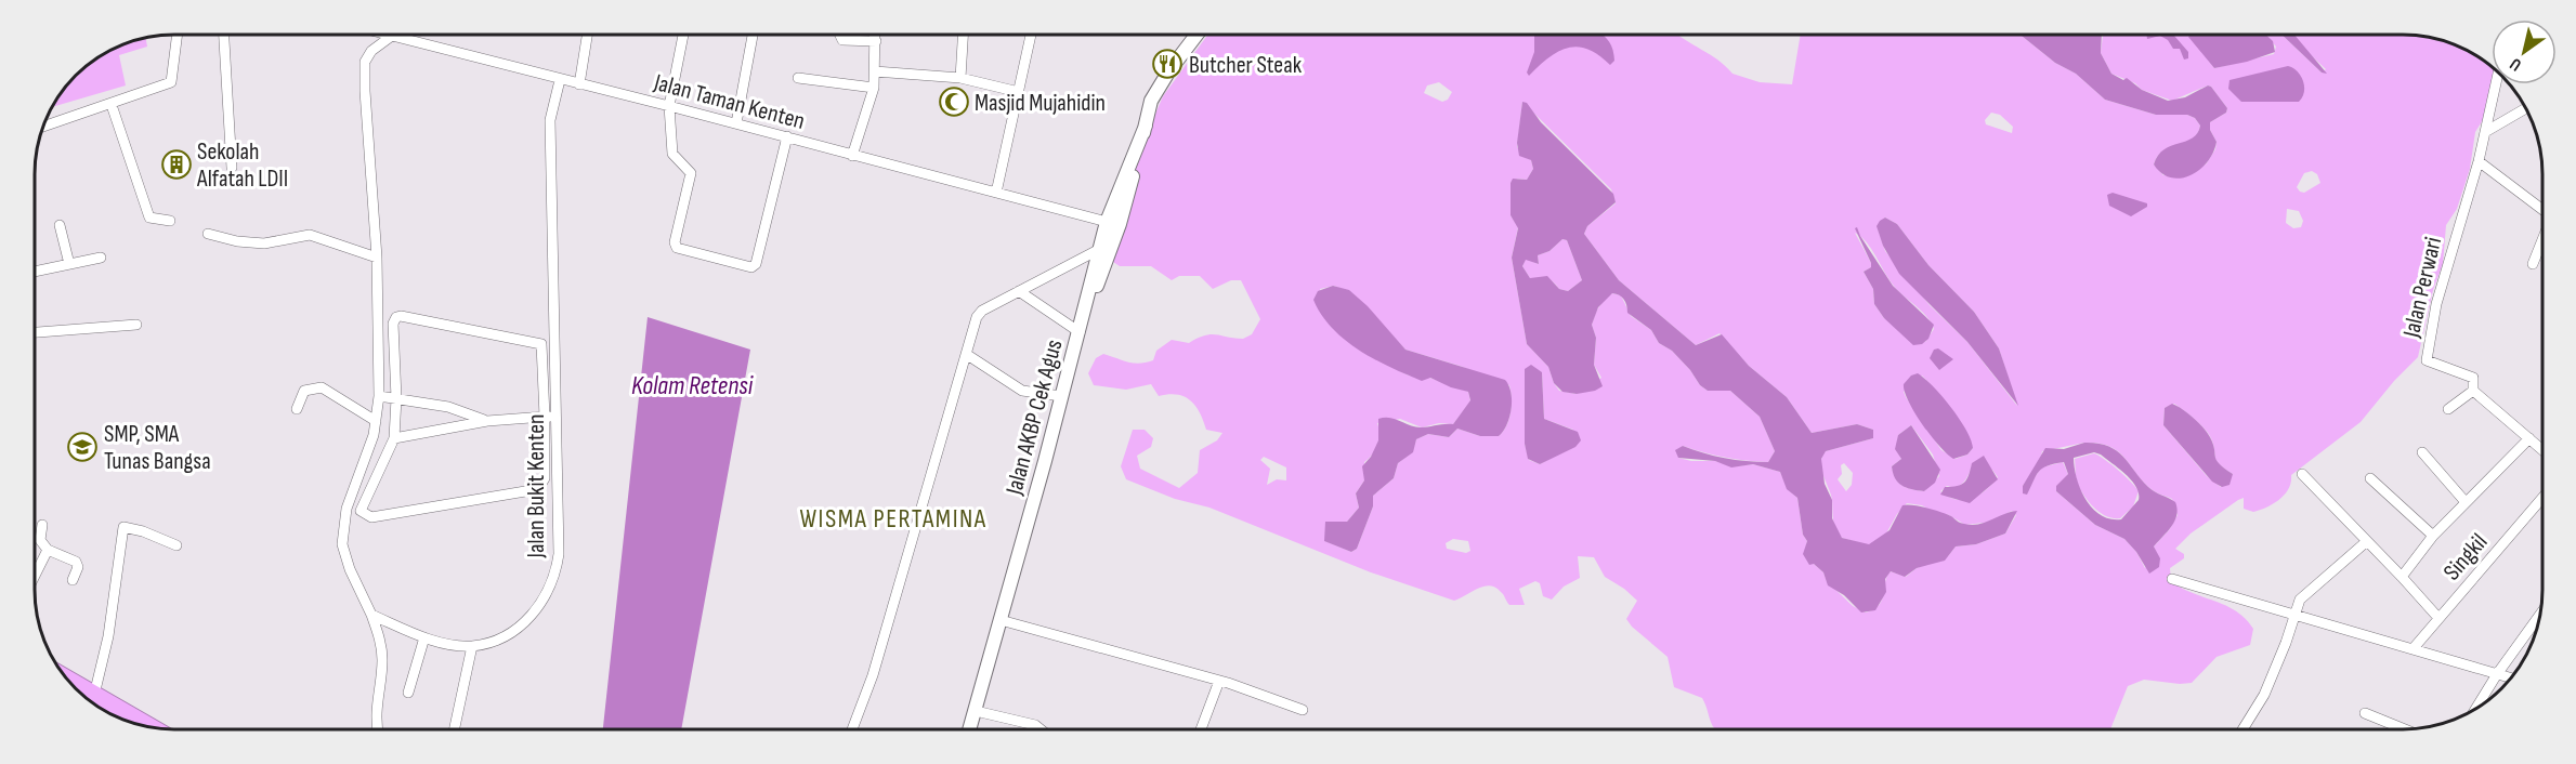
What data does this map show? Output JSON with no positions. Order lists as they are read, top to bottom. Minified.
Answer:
{"streets":{"main road":["Jalan AKBP Cek Agus"],"street":["Jalan Taman Kenten","Jalan Perwari","Jalan Bukit Kenten","Singkil"]},"crossings":[["Jalan Taman Kenten","Jalan AKBP Cek Agus"],["Jalan Taman Kenten","Jalan Bukit Kenten"]],"districts":["WISMA PERTAMINA"],"water":["Kolam Retensi"],"places":{"restaurant":["Butcher Steak"],"mosque":["Masjid Mujahidin"],"building":["Sekolah Alfatah LDII"],"school or university":["SMP, SMA Tunas Bangsa"]},"north":"bottom left"}
